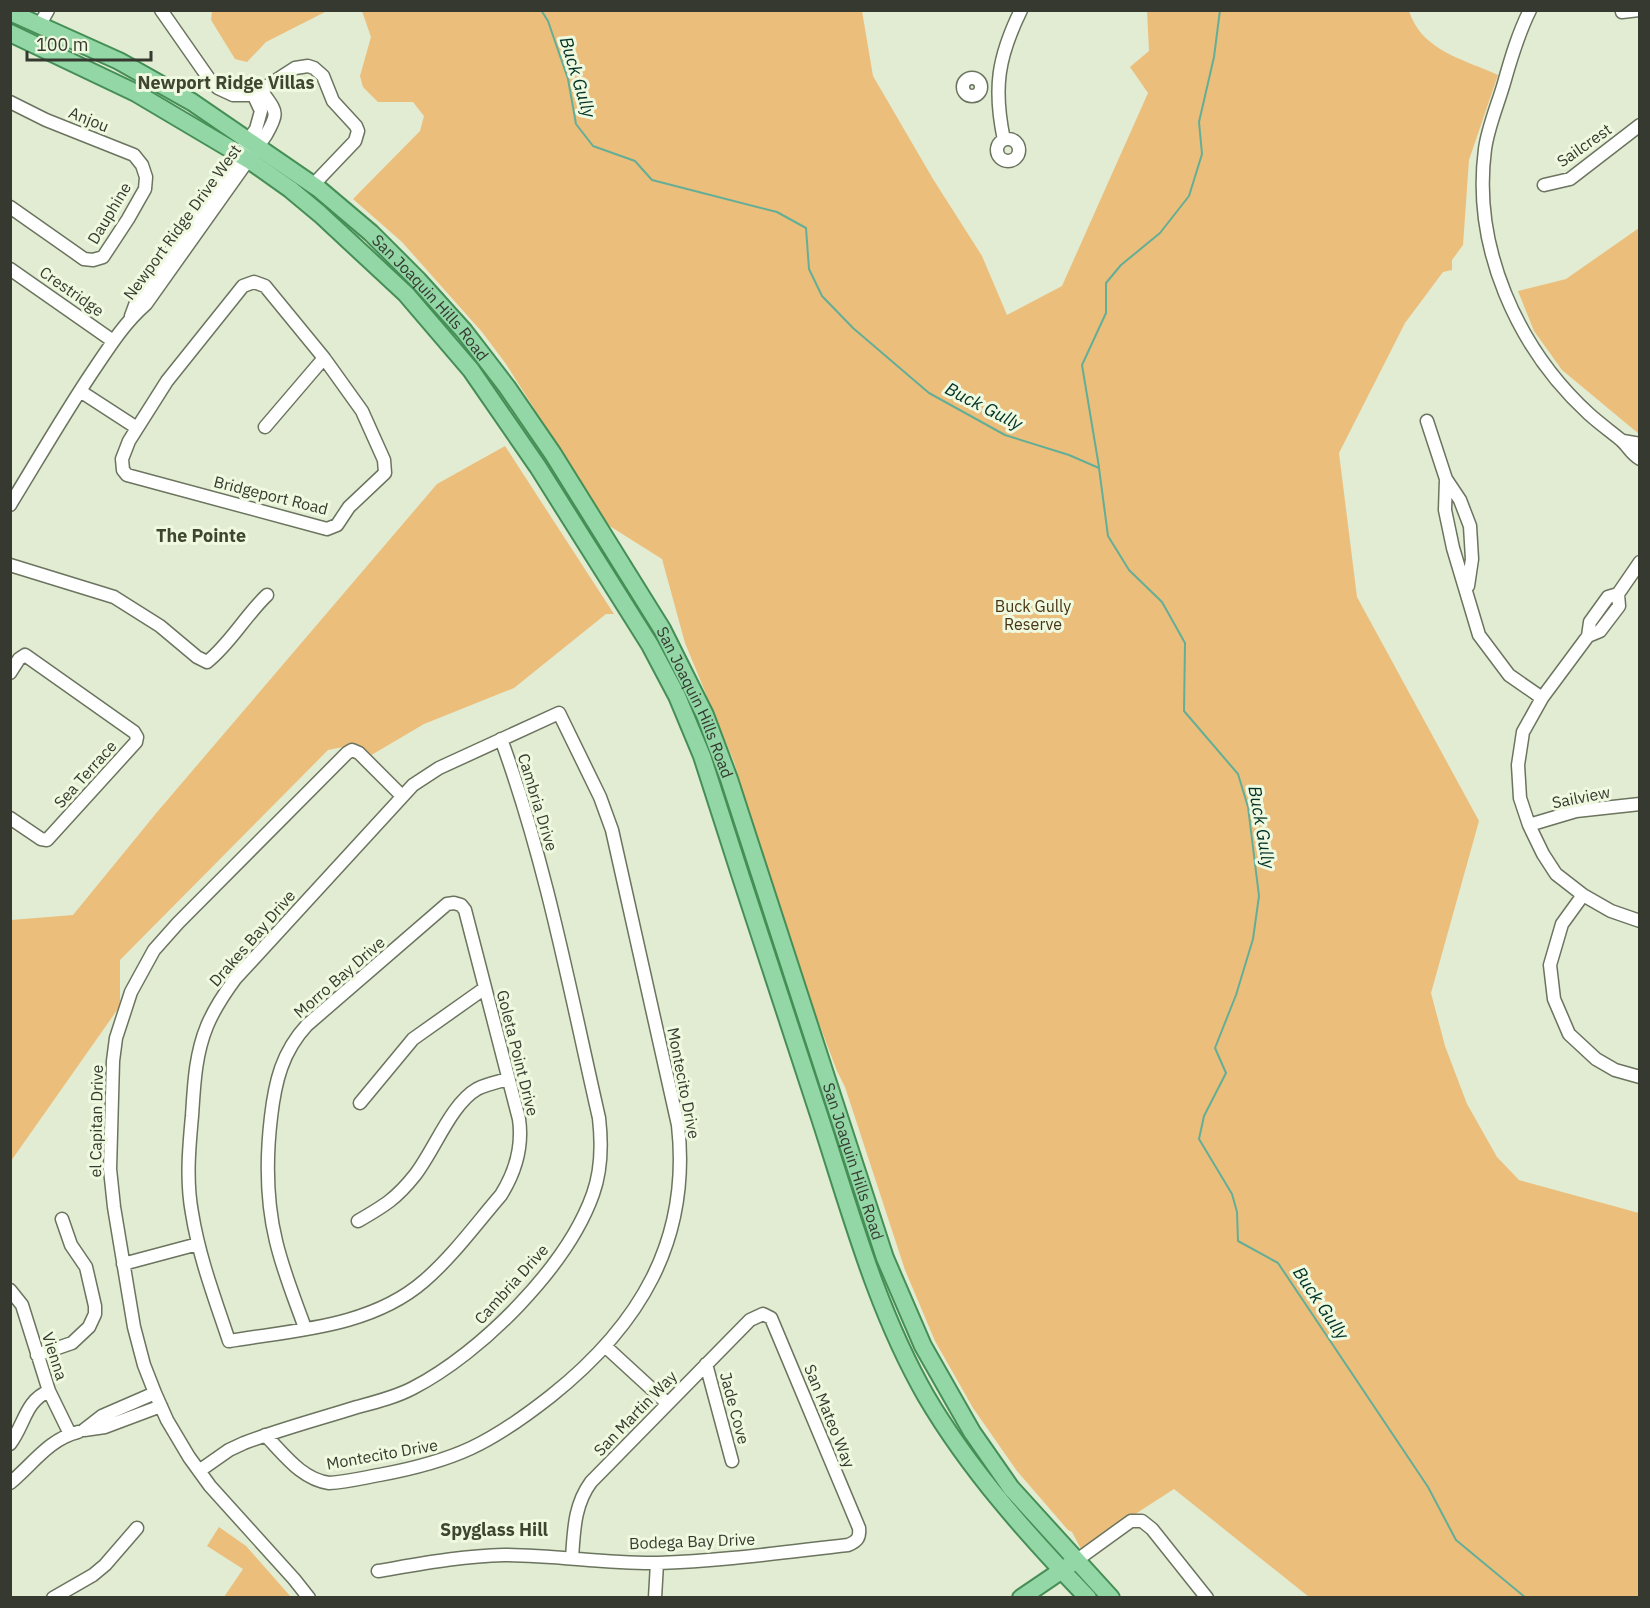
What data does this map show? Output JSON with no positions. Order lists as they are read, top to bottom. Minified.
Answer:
{"streets":{"main road":["San Joaquin Hills Road"],"street":["Anjou","Sailcrest","Dauphine","Newport Ridge Drive West","Crestridge","Bridgeport Road","Sea Terrace","Sailview","Cambria Drive","Drakes Bay Drive","Morro Bay Drive","Goleta Point Drive","Montecito Drive","el Capitan Drive","Vienna","Jade Cove","San Martin Way","San Mateo Way","Bodega Bay Drive"]},"crossings":[["Anjou","Dauphine"],["Newport Ridge Drive West","Crestridge"],["Newport Ridge Drive West","San Joaquin Hills Road"],["Cambria Drive","Drakes Bay Drive"],["Cambria Drive","Montecito Drive"],["Cambria Drive","el Capitan Drive"],["Drakes Bay Drive","Goleta Point Drive"],["Drakes Bay Drive","Montecito Drive"],["Drakes Bay Drive","el Capitan Drive"],["Morro Bay Drive","Goleta Point Drive"],["Jade Cove","San Martin Way"],["San Martin Way","San Mateo Way"],["San Martin Way","Bodega Bay Drive"],["San Mateo Way","Bodega Bay Drive"]],"districts":["Newport Ridge Villas","The Pointe","Spyglass Hill"],"water":["Buck Gully"],"parks":["Buck Gully Reserve"],"scale_bar":"100 m"}
